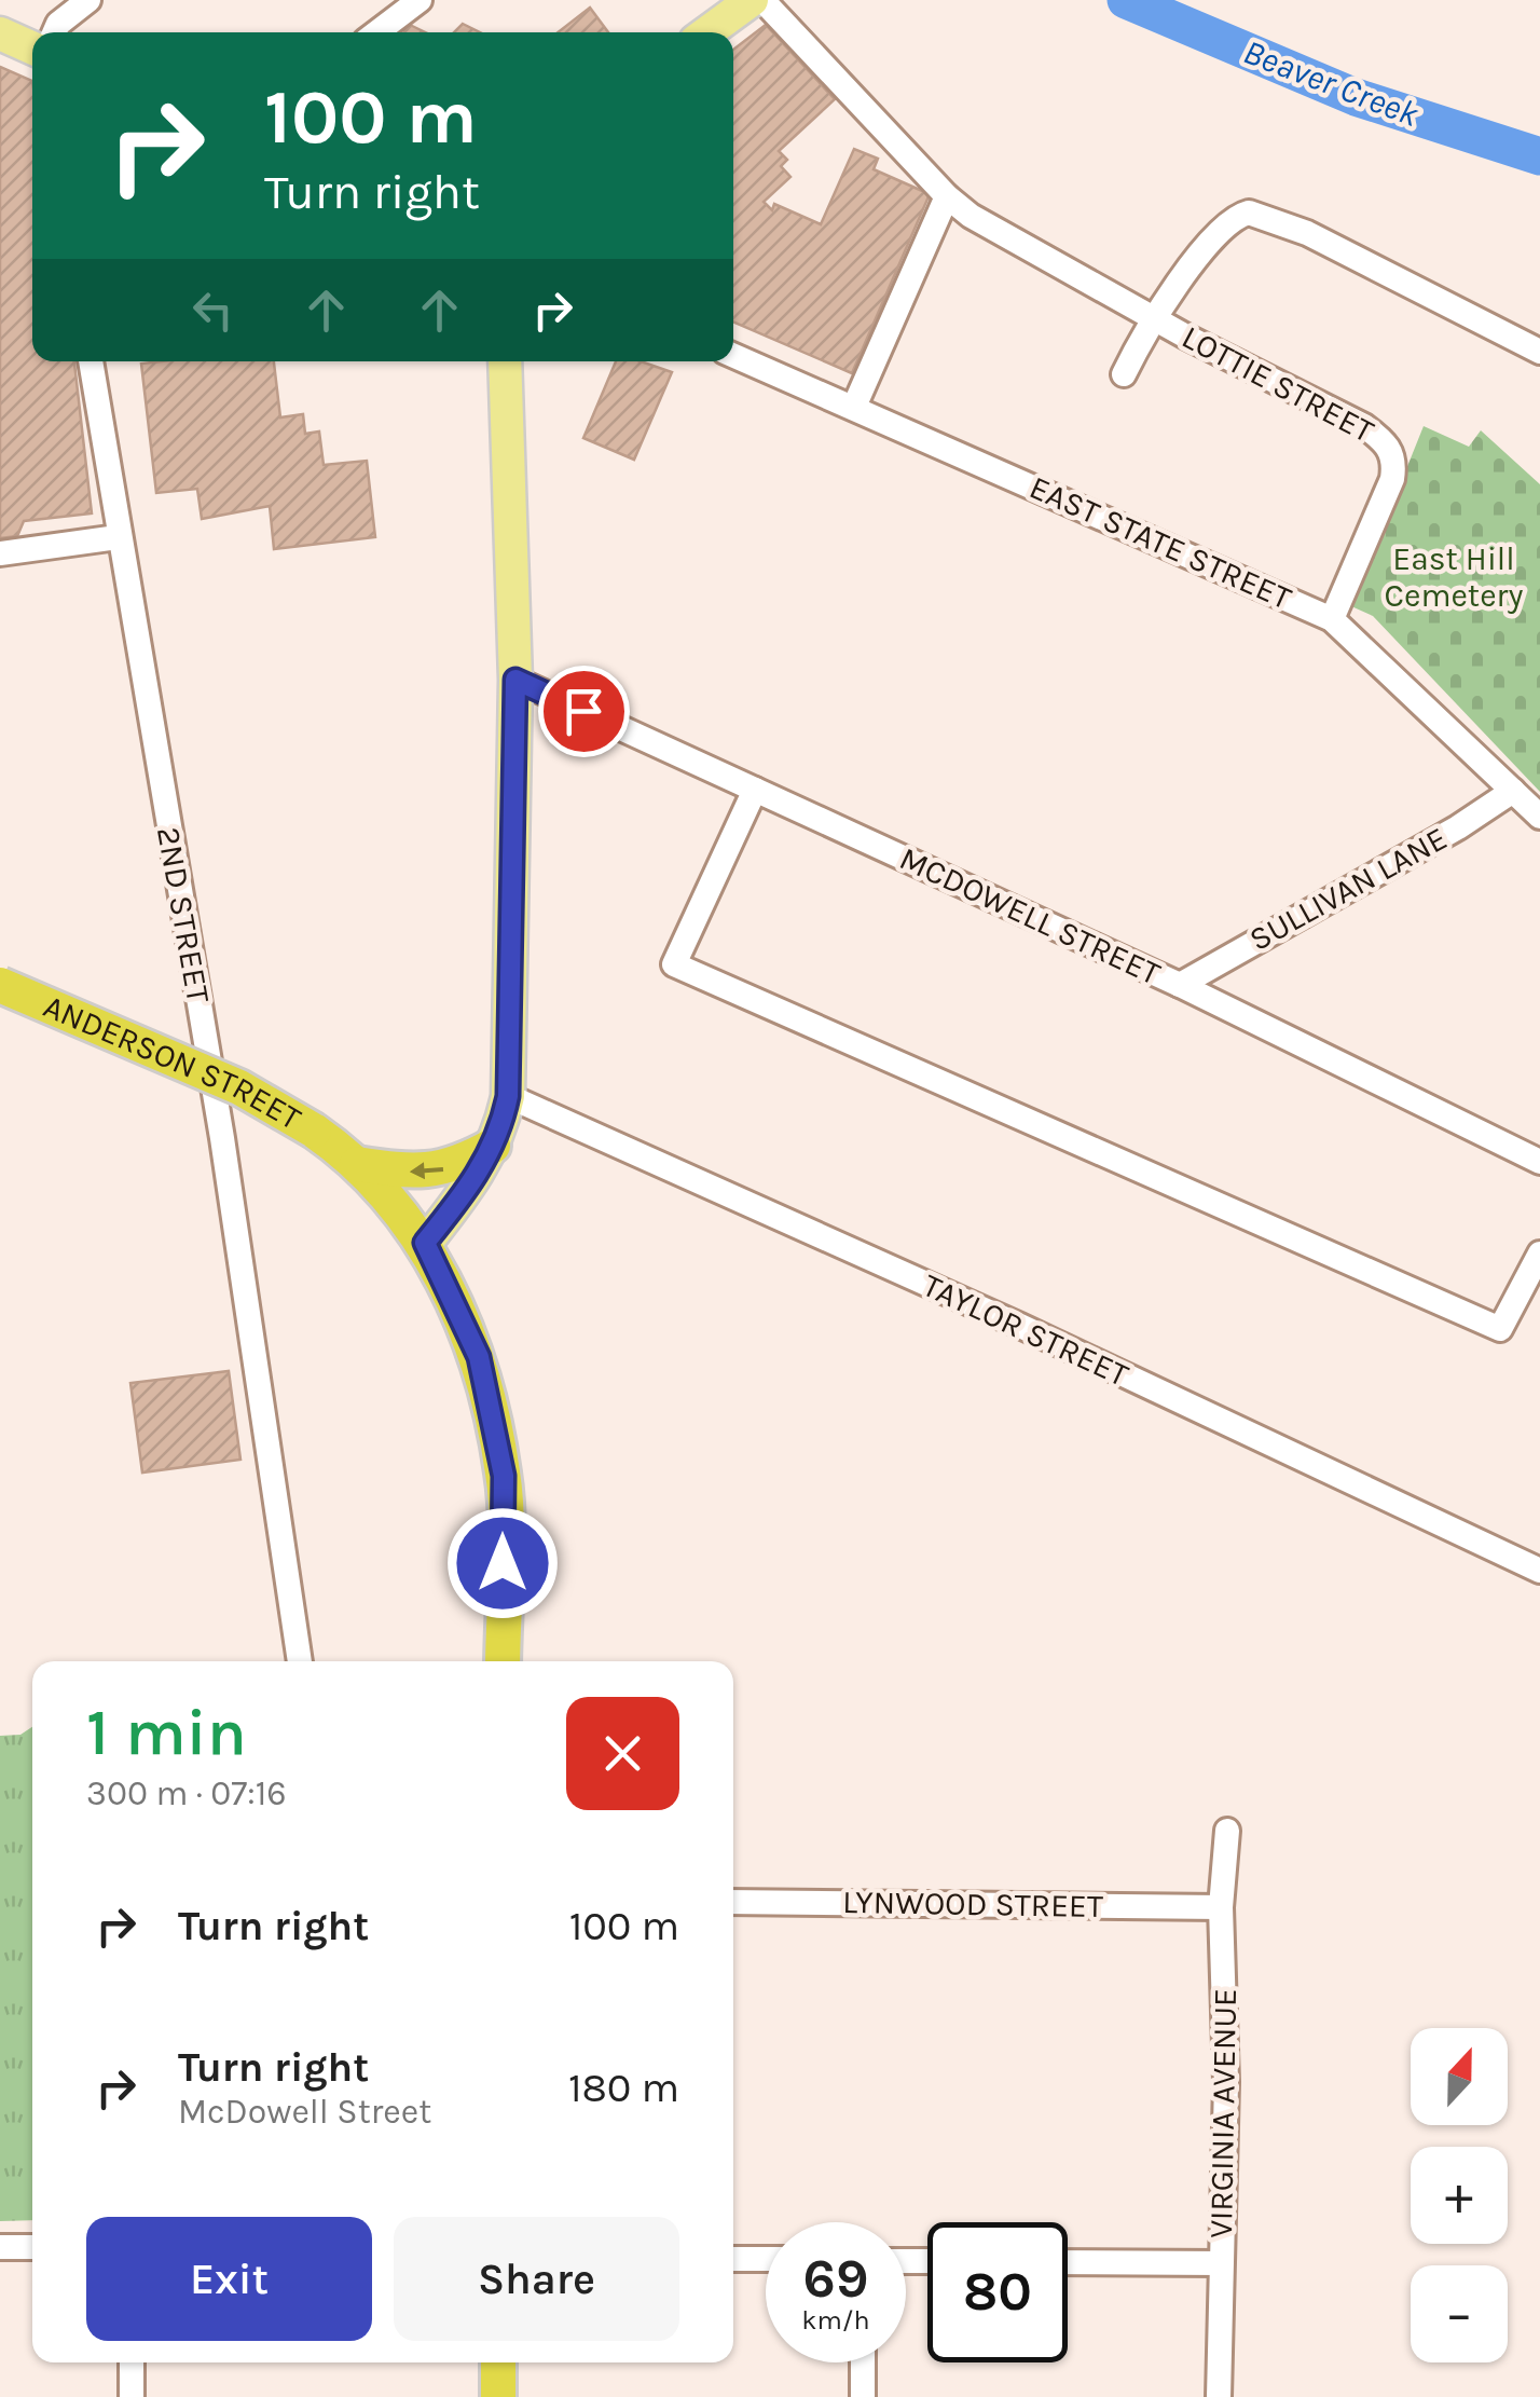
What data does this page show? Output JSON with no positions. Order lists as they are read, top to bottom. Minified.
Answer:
{"streets":{"highway":["ANDERSON STREET"],"street":["LOTTIE STREET","EAST STATE STREET","SULLIVAN LANE","2ND STREET","MCDOWELL STREET","TAYLOR STREET","LYNWOOD STREET","VIRGINIA AVENUE"]},"crossings":[["LOTTIE STREET","EAST STATE STREET"],["EAST STATE STREET","SULLIVAN LANE"],["SULLIVAN LANE","MCDOWELL STREET"],["LYNWOOD STREET","VIRGINIA AVENUE"]],"water":["Beaver Creek"],"parks":["East Hill Cemetery"],"north":"top","page":{"turn":["100 m","Turn right"],"heading":["1 min","300 m · 07:16"],"list":[{"name":"Turn right","value":"100 m"},{"name":"Turn right","note":"McDowell Street","value":"180 m"}],"map_buttons":["+","−"],"buttons":["Exit","Share"],"speed":"69 km/h","limit":"80"}}
